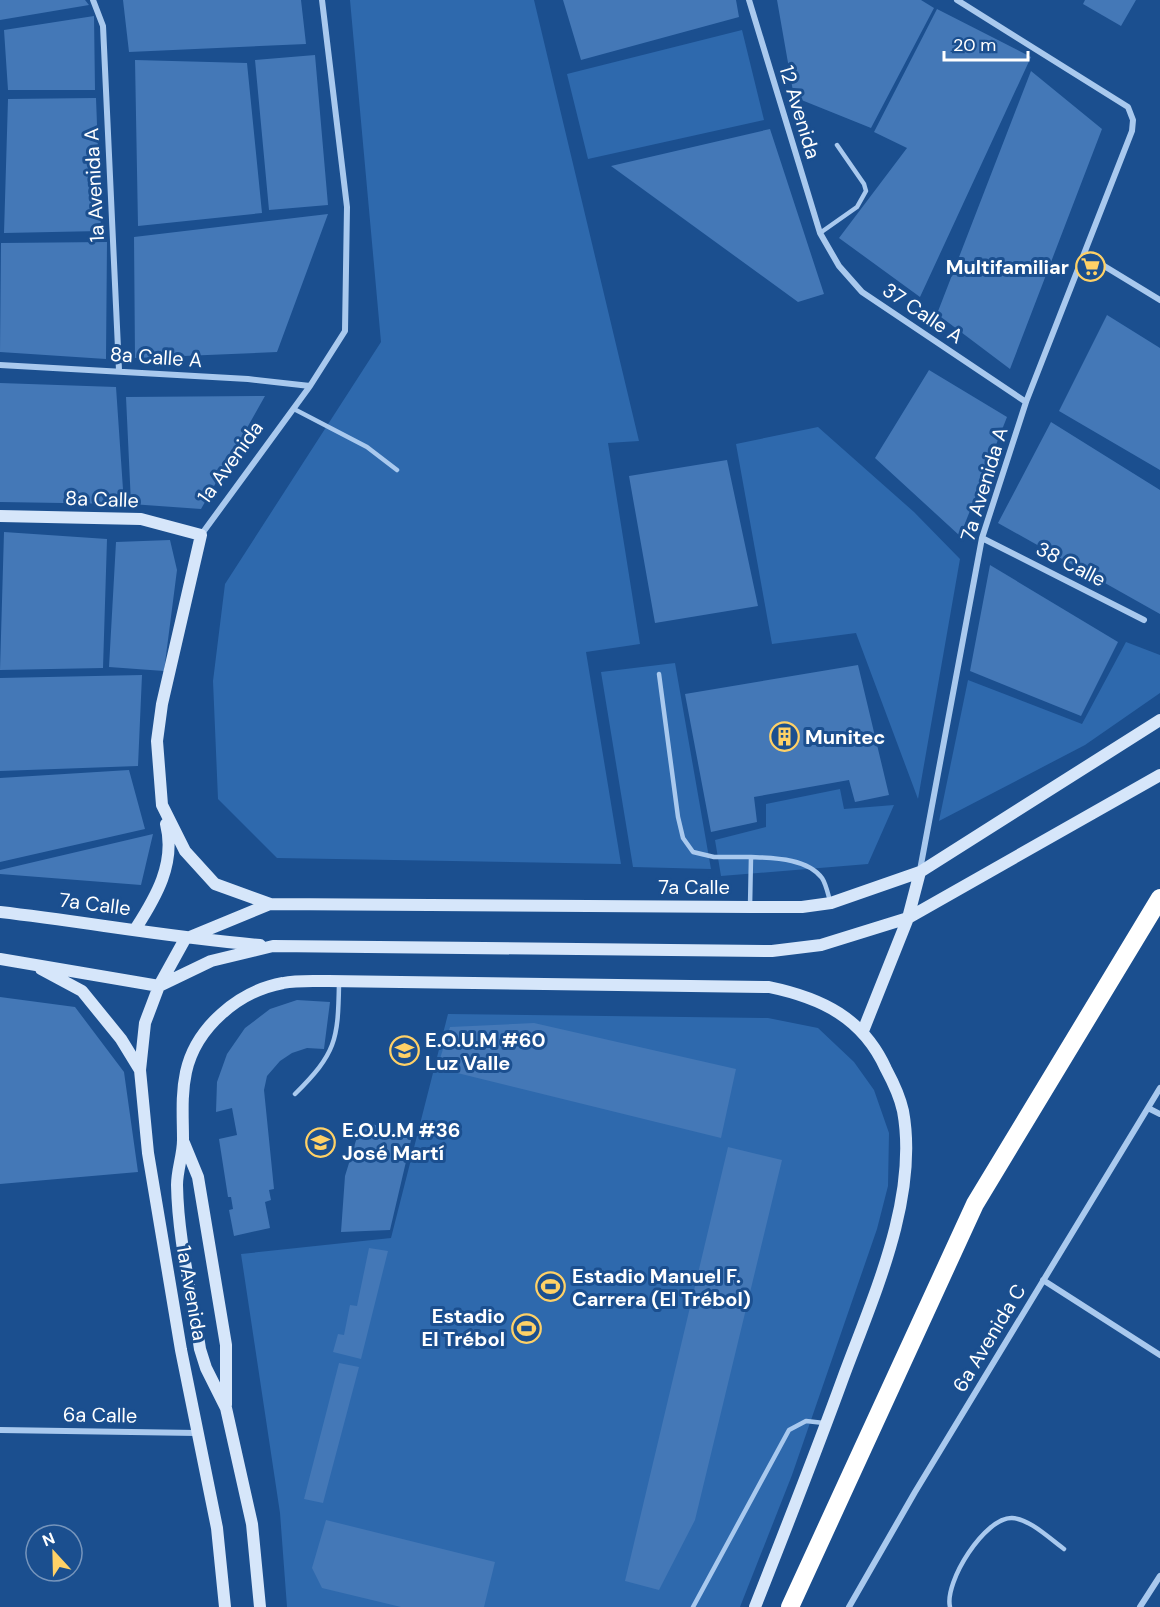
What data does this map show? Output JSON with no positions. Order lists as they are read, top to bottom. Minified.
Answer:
{"streets":{"main road":["1a Avenida","8a Calle","7a Calle"],"street":["12 Avenida","1a Avenida A","37 Calle A","8a Calle A","7a Avenida A","38 Calle","6a Avenida C","6a Calle"]},"crossings":[["12 Avenida","37 Calle A"],["1a Avenida A","8a Calle A"],["37 Calle A","7a Avenida A"],["8a Calle A","1a Avenida"],["1a Avenida","8a Calle"],["1a Avenida","7a Calle"],["1a Avenida","6a Calle"],["7a Avenida A","38 Calle"],["7a Avenida A","7a Calle"]],"places":{"supermarket":["Multifamiliar"],"building":["Munitec"],"school or university":["E.O.U.M #60 Luz Valle","E.O.U.M #36 José Martí"],"sports":["Estadio Manuel F. Carrera (El Trébol)","Estadio El Trébol"]},"scale_bar":"20 m","north":"top"}
